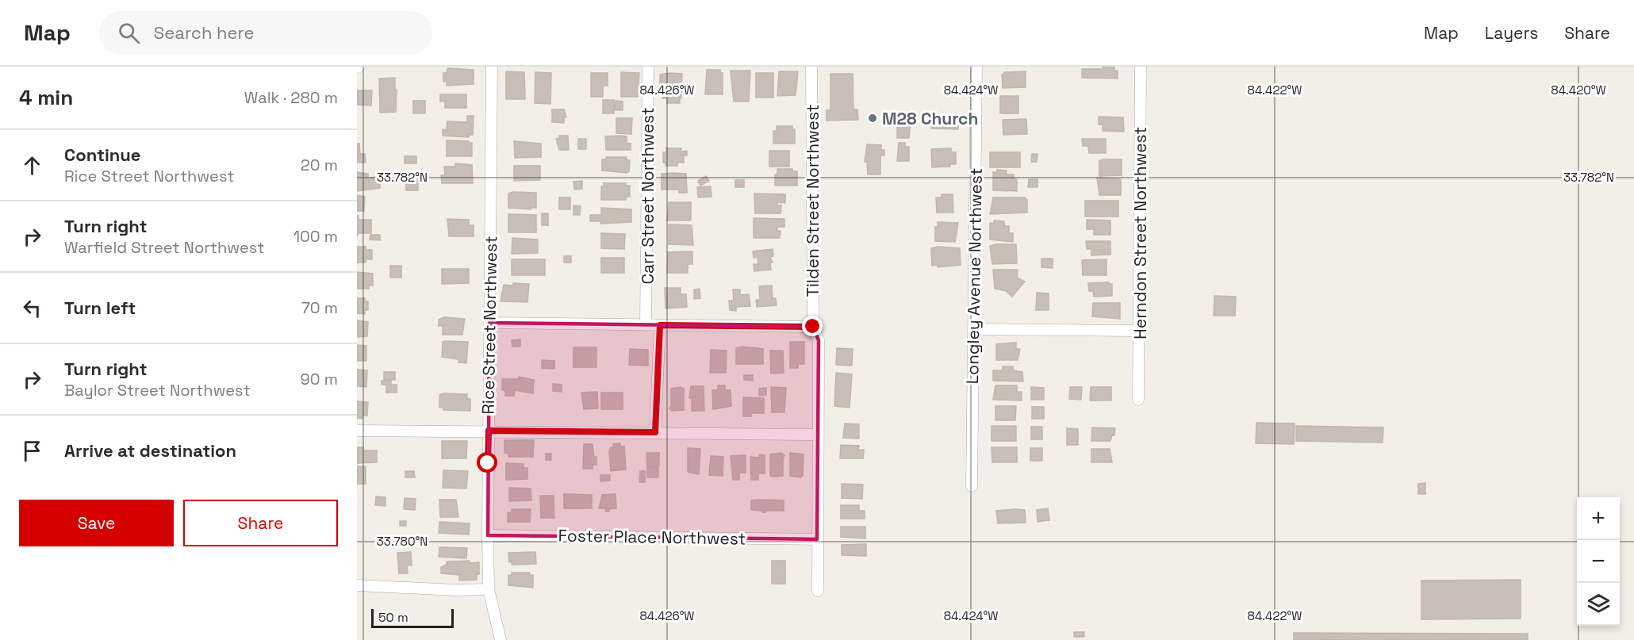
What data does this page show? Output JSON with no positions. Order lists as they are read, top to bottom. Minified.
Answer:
{"streets":{"street":["Carr Street Northwest","Tilden Street Northwest","Herndon Street Northwest","Longley Avenue Northwest","Rice Street Northwest","Foster Place Northwest"]},"crossings":[["Tilden Street Northwest","Foster Place Northwest"],["Rice Street Northwest","Foster Place Northwest"]],"places":["M28 Church"],"scale_bar":"50 m","page":{"header":"Map","search":"Search here","nav":["Map","Layers","Share"],"heading":["4 min","Walk · 280 m"],"list":[["Continue","Rice Street Northwest","20 m"],["Turn right","Warfield Street Northwest","100 m"],["Turn left","70 m"],["Turn right","Baylor Street Northwest","90 m"],"Arrive at destination"],"buttons":["Save","Share"],"map_buttons":["+","−"],"scale":"50 m"},"coordinates":["84.426°W","84.424°W","84.422°W","84.420°W","33.782°N","33.780°N"]}
